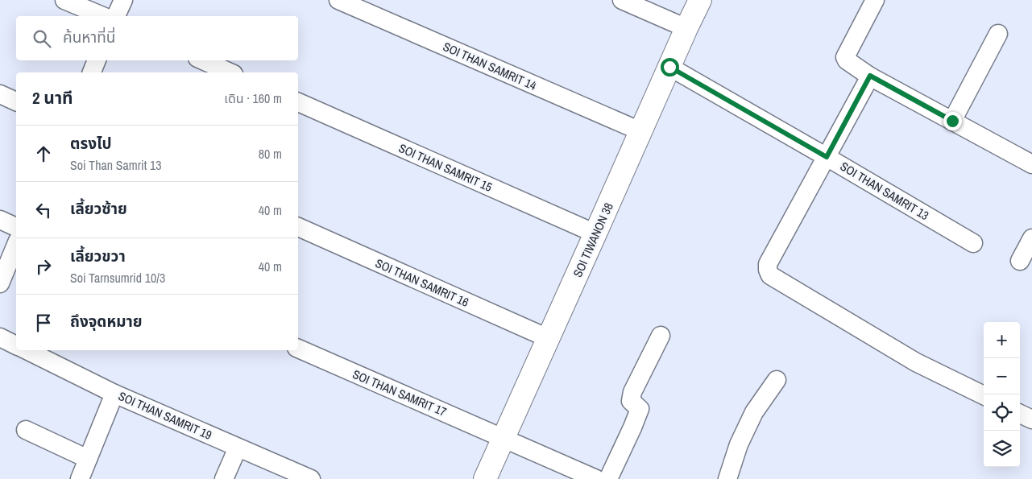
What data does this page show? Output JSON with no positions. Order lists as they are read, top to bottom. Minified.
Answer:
{"streets":{"street":["SOI THAN SAMRIT 14","SOI THAN SAMRIT 15","SOI THAN SAMRIT 13","SOI TIWANON 38","SOI THAN SAMRIT 16","SOI THAN SAMRIT 17","SOI THAN SAMRIT 19"]},"crossings":[["SOI THAN SAMRIT 14","SOI TIWANON 38"],["SOI THAN SAMRIT 15","SOI TIWANON 38"],["SOI THAN SAMRIT 13","SOI TIWANON 38"],["SOI TIWANON 38","SOI THAN SAMRIT 16"],["SOI TIWANON 38","SOI THAN SAMRIT 17"]],"page":{"search":"ค้นหาที่นี่","heading":["2 นาที","เดิน · 160 m"],"list":[["ตรงไป","Soi Than Samrit 13","80 m"],["เลี้ยวซ้าย","40 m"],["เลี้ยวขวา","Soi Tarnsumrid 10/3","40 m"],"ถึงจุดหมาย"],"map_buttons":["+","−"]}}
